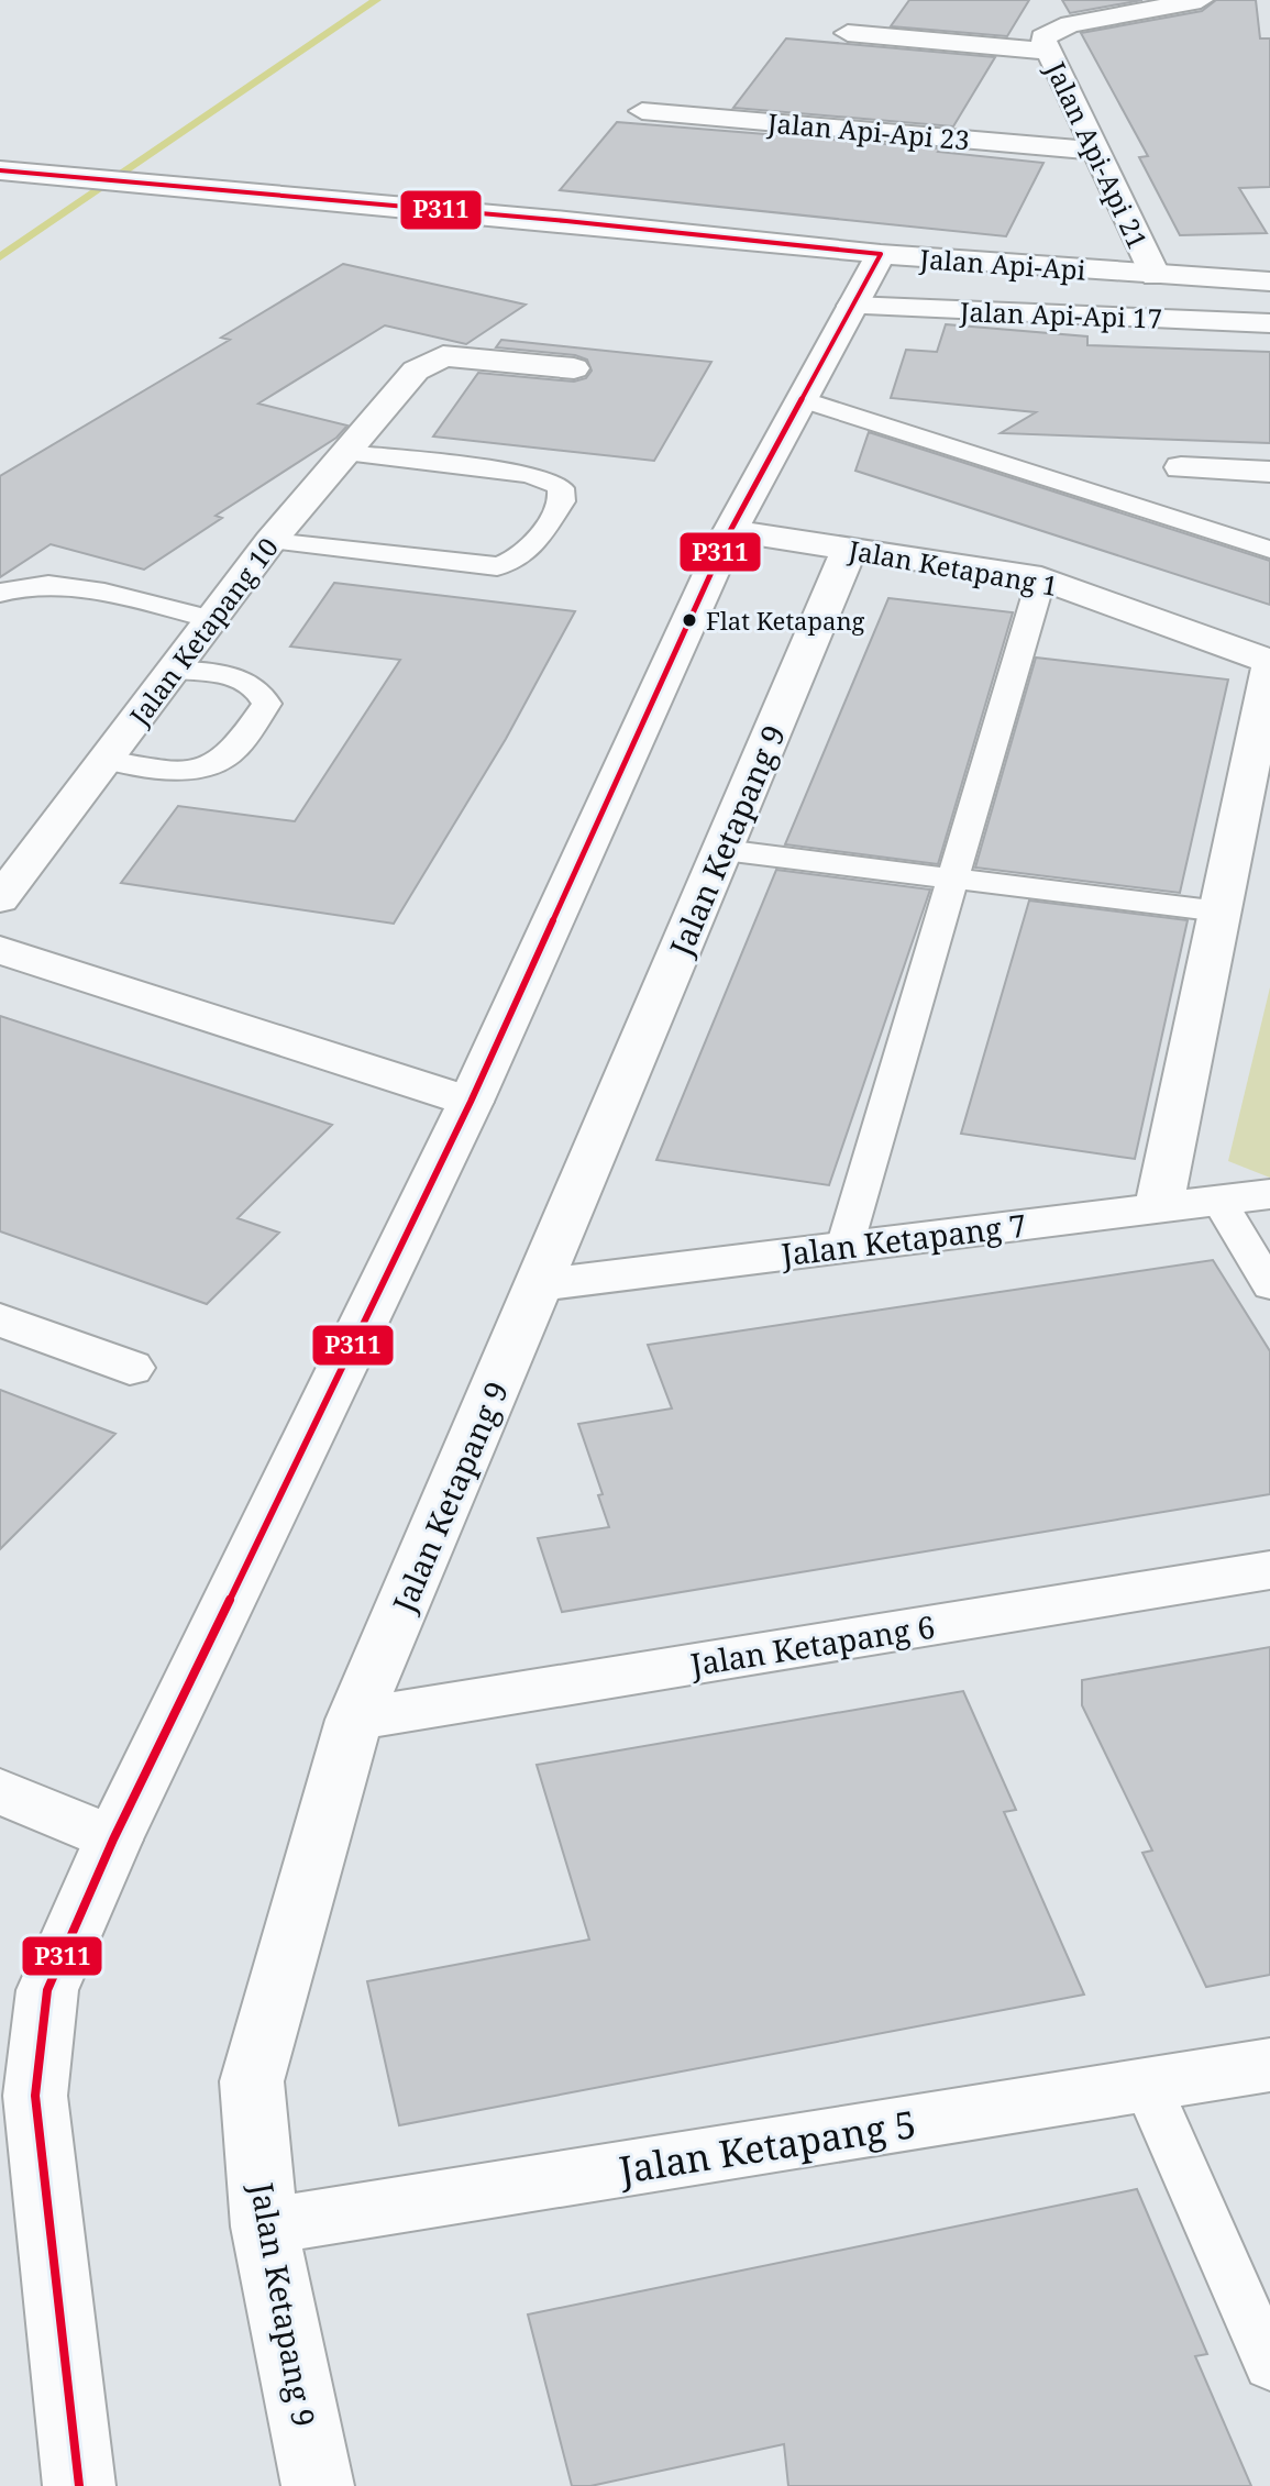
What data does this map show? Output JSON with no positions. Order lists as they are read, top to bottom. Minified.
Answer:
{"streets":{"street":["Jalan Api-Api 23","Jalan Api-Api 21","Jalan Api-Api","Jalan Api-Api 17","Jalan Ketapang 1","Jalan Ketapang 10","Jalan Ketapang 9","Jalan Ketapang 7","Jalan Ketapang 6","Jalan Ketapang 5"]},"crossings":[["Jalan Api-Api 23","Jalan Api-Api 21"],["Jalan Api-Api 21","Jalan Api-Api"],["Jalan Ketapang 1","Jalan Ketapang 9"],["Jalan Ketapang 9","Jalan Ketapang 7"],["Jalan Ketapang 9","Jalan Ketapang 6"],["Jalan Ketapang 9","Jalan Ketapang 5"]],"places":["Flat Ketapang"],"lines":["transit line P311"]}
